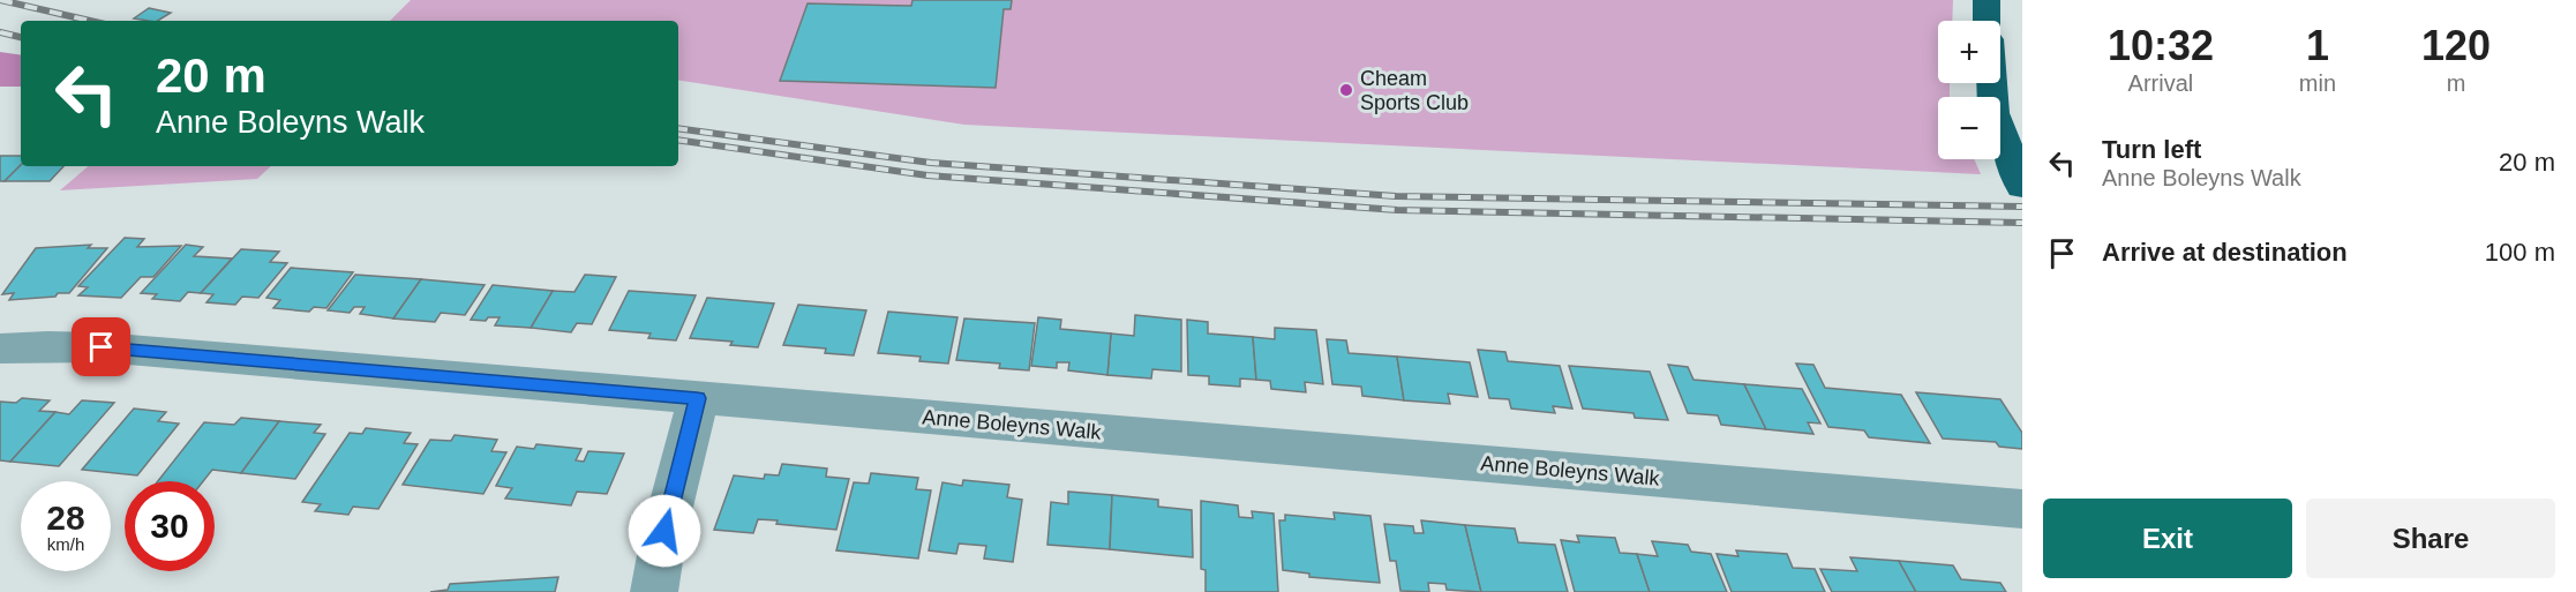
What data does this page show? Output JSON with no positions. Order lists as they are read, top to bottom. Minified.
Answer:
{"streets":{"street":["Anne Boleyns Walk"]},"places":["Cheam Sports Club"],"page":{"eta":["10:32","Arrival","1","min","120","m"],"map_buttons":["+","−"],"turn":["20 m","Anne Boleyns Walk"],"list":[{"name":"Turn left","note":"Anne Boleyns Walk","value":"20 m"},{"name":"Arrive at destination","value":"100 m"}],"speed":"28 km/h","limit":"30","buttons":["Exit","Share"]}}
